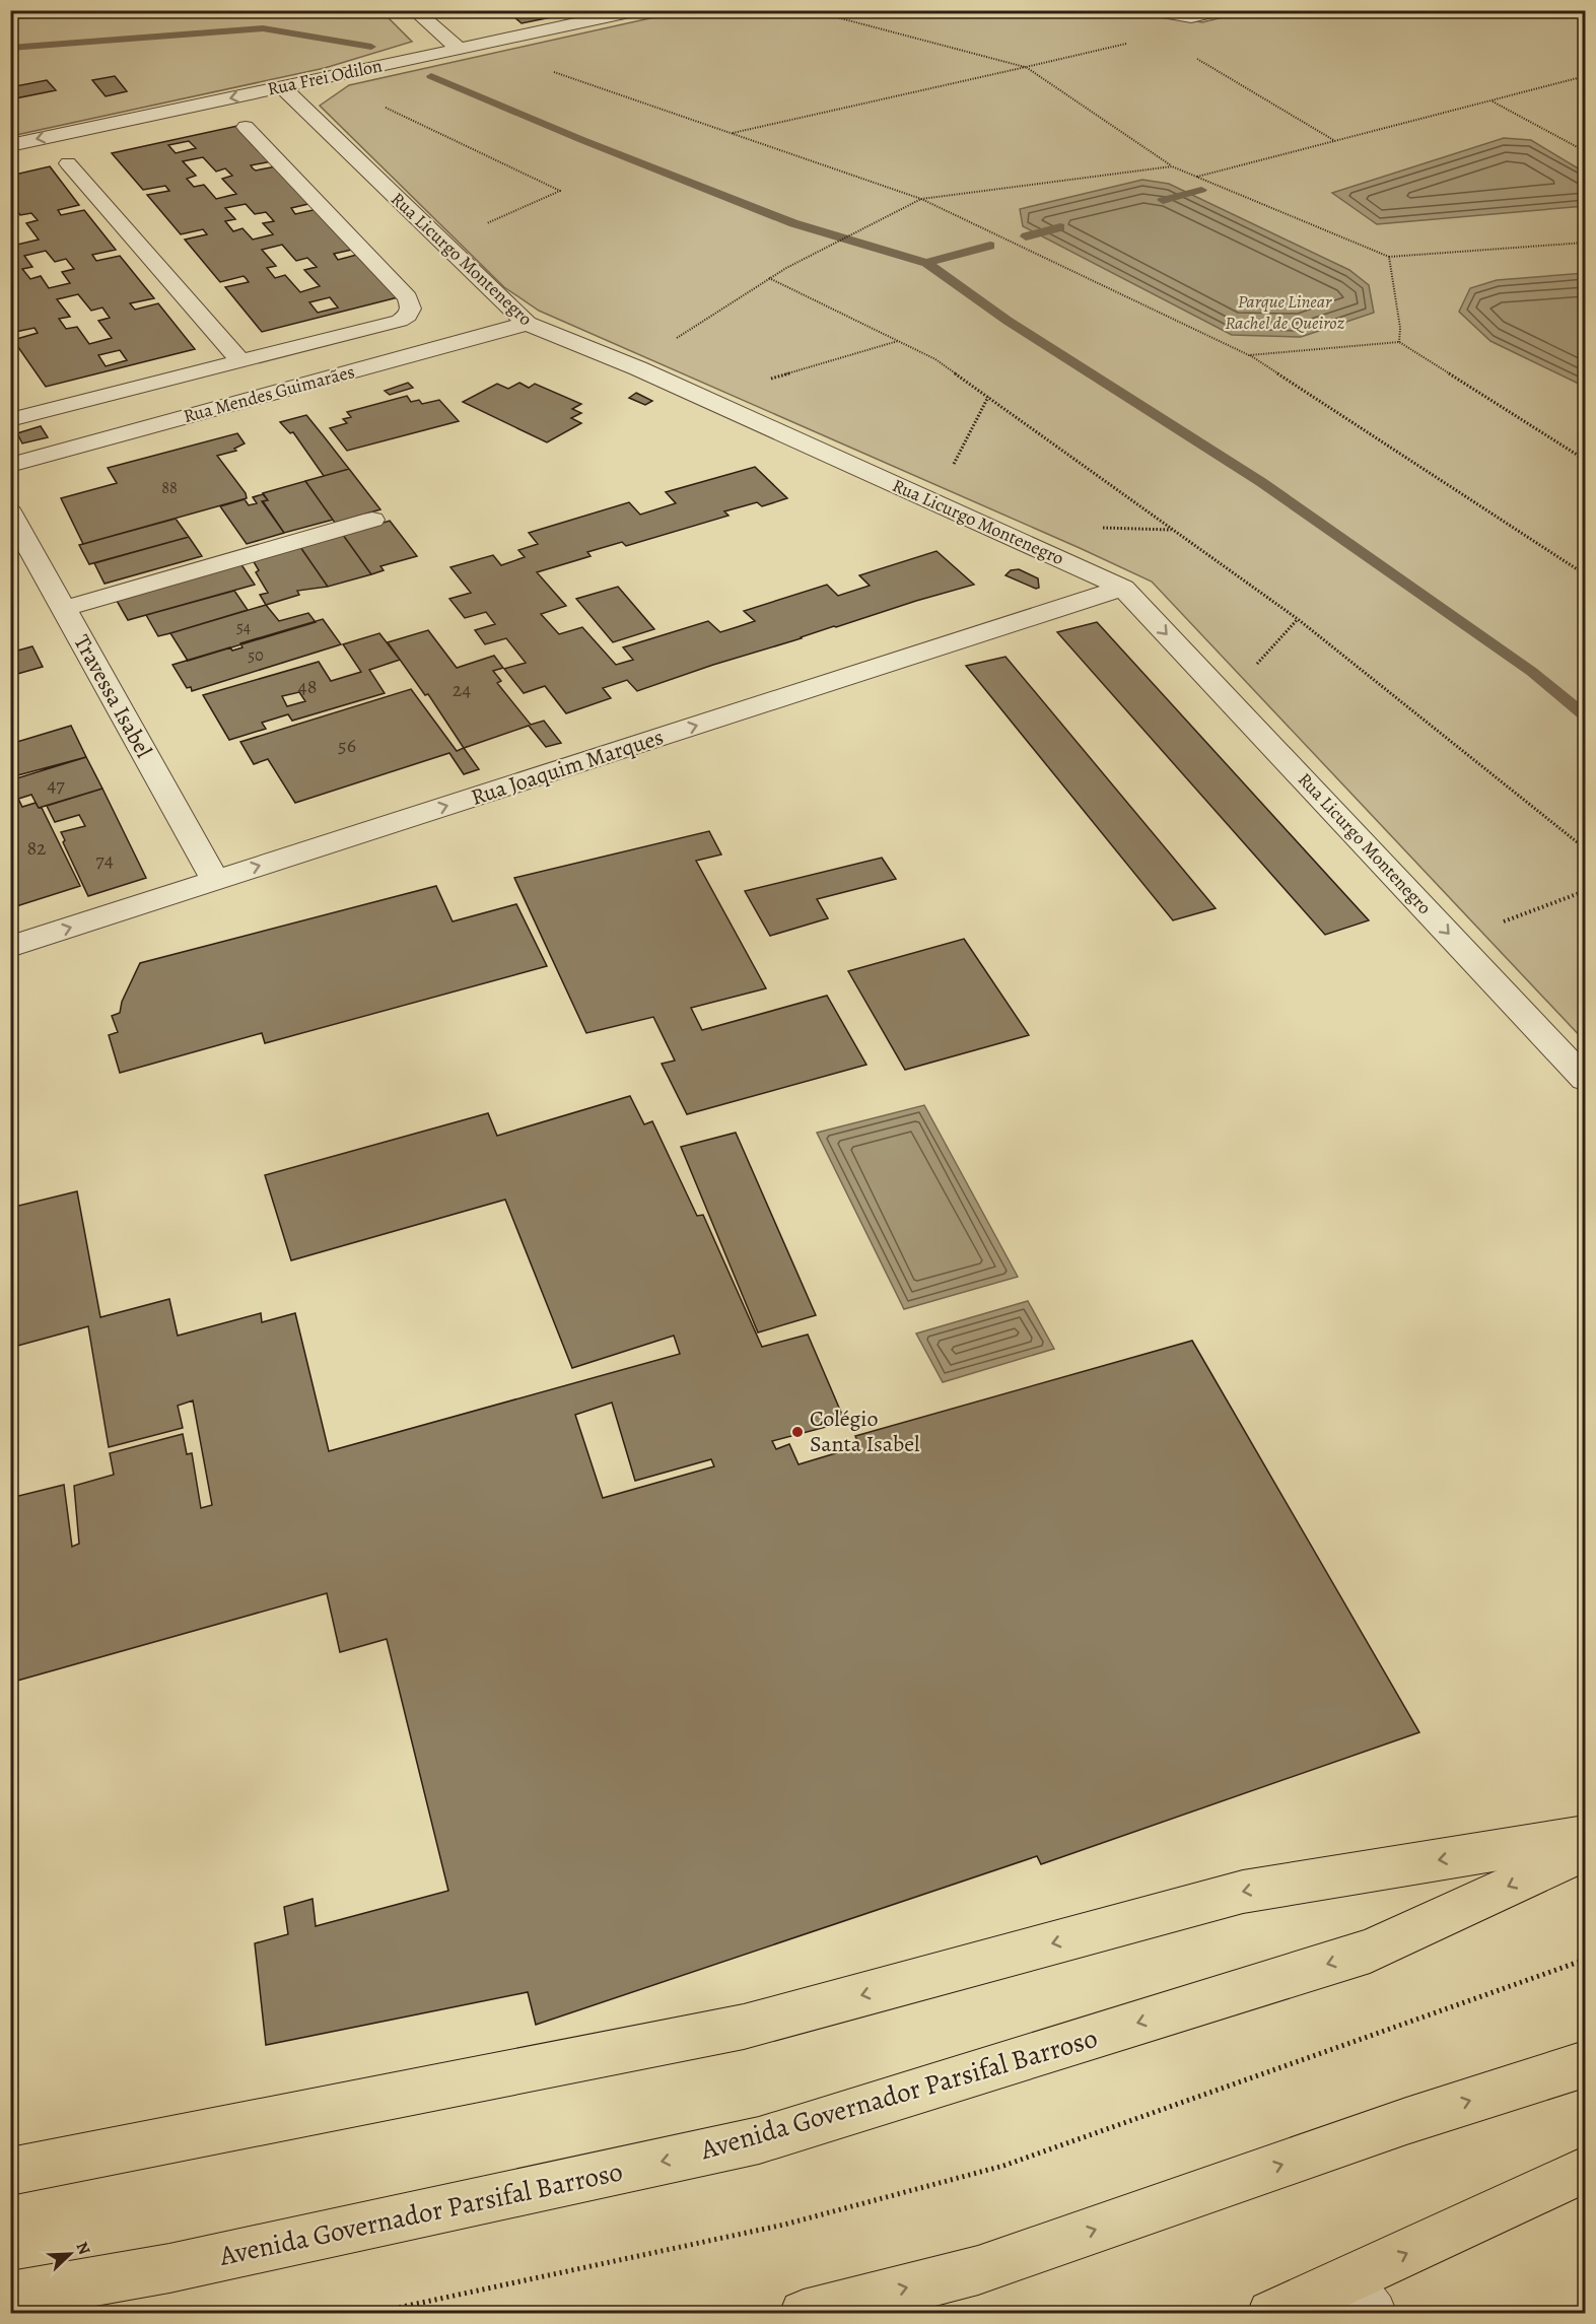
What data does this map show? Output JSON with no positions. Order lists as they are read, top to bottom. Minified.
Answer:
{"streets":{"main road":["Avenida Governador Parsifal Barroso"],"street":["Rua Frei Odilon","Rua Licurgo Montenegro","Rua Mendes Guimarães","Travessa Isabel","Rua Joaquim Marques"]},"crossings":[["Rua Frei Odilon","Rua Licurgo Montenegro"],["Rua Licurgo Montenegro","Rua Mendes Guimarães"],["Rua Licurgo Montenegro","Rua Joaquim Marques"],["Travessa Isabel","Rua Joaquim Marques"]],"one_way":["Rua Frei Odilon","Rua Licurgo Montenegro","Rua Joaquim Marques"],"parks":["Parque Linear Rachel de Queiroz"],"places":["Colégio Santa Isabel"],"house_numbers":["88","54","50","48","24","56","47","82","74"],"north":"top right"}
